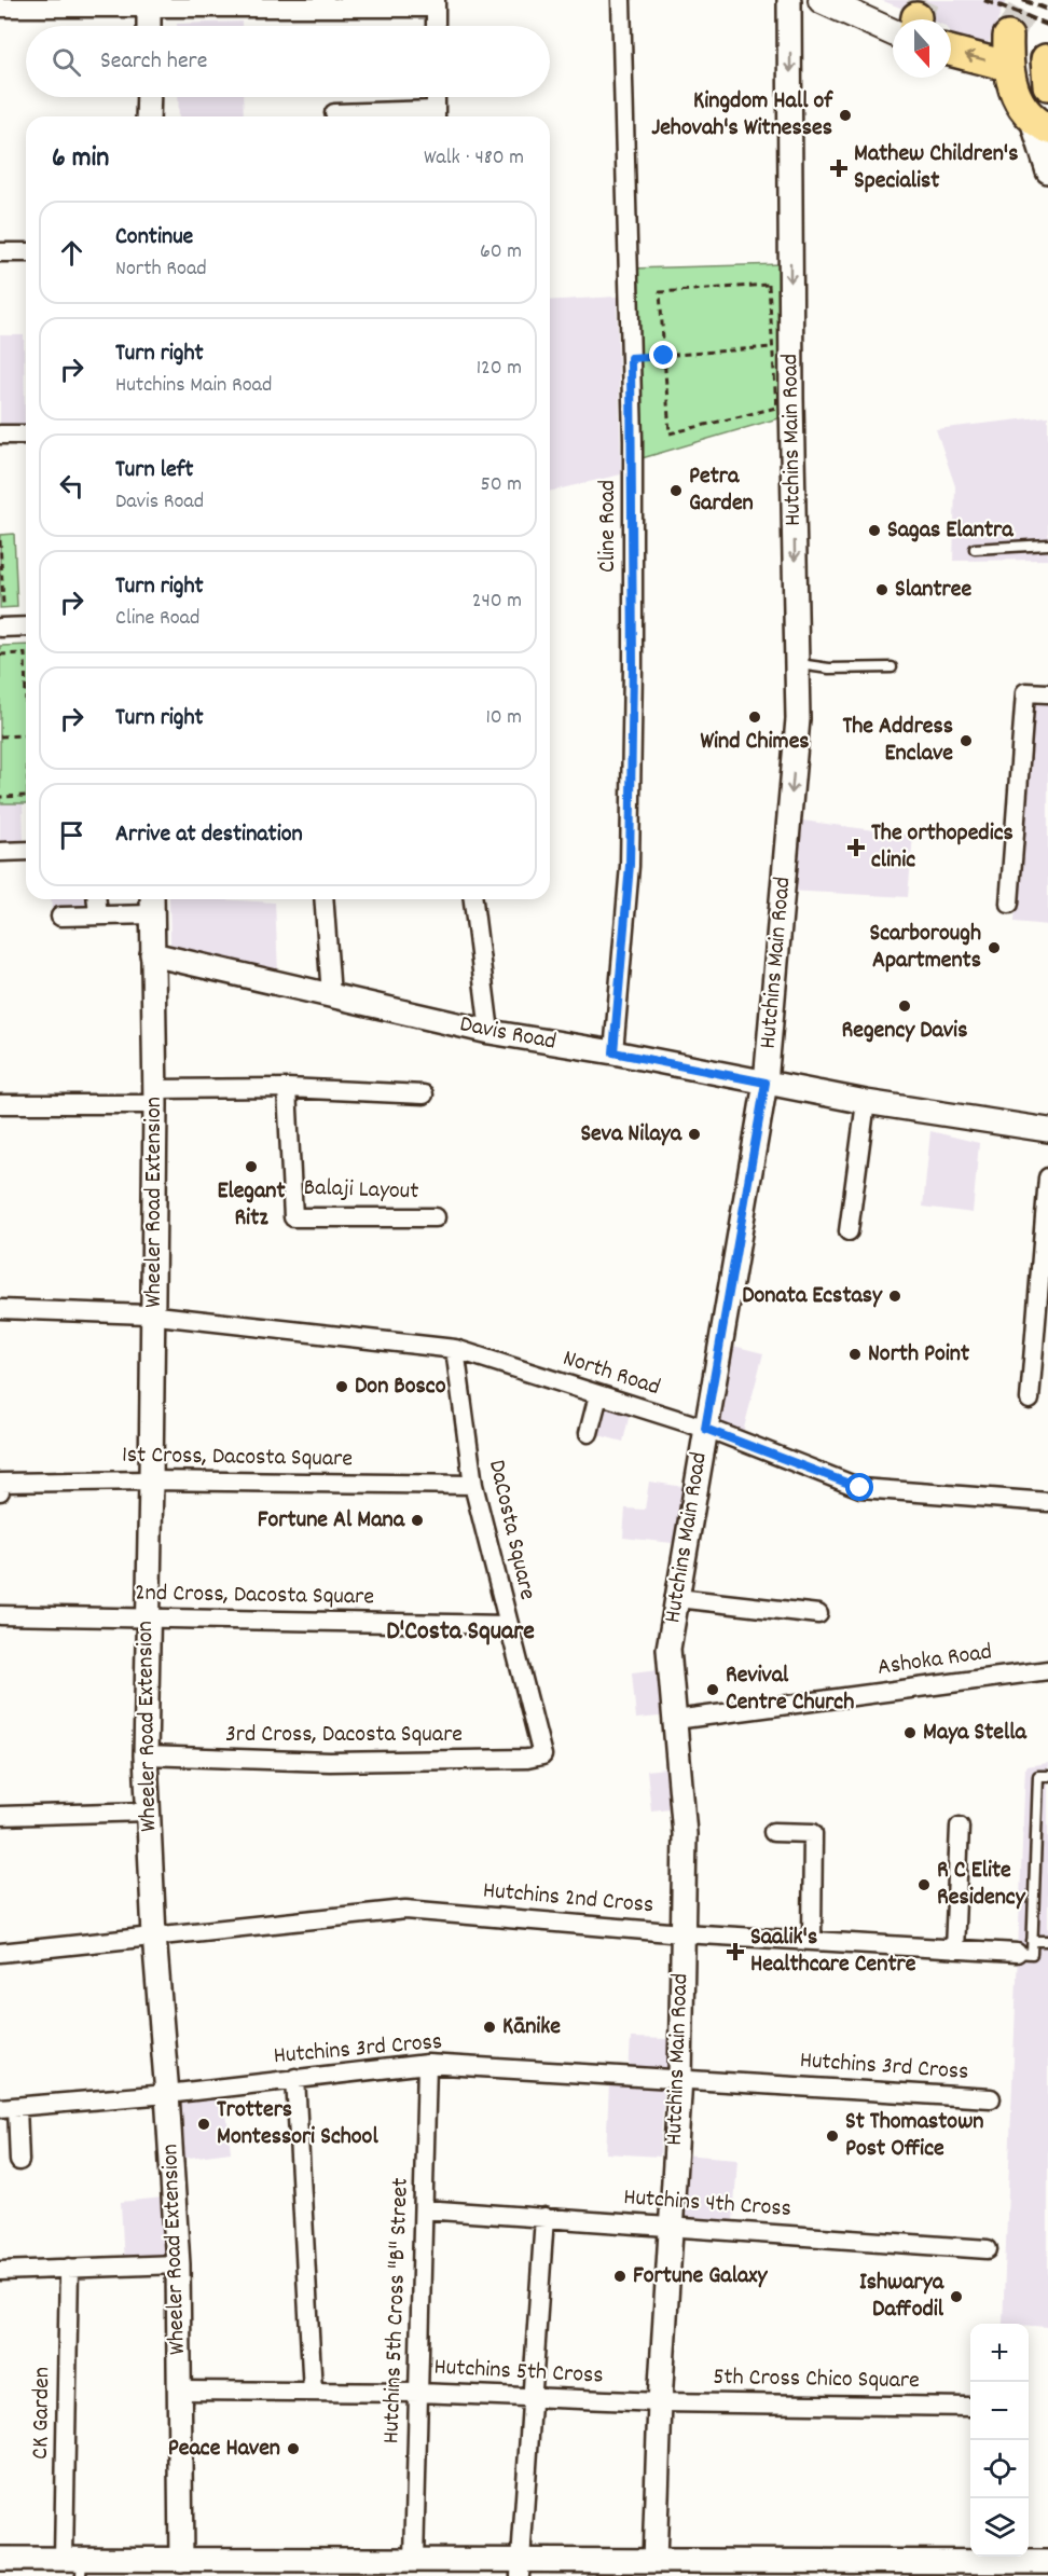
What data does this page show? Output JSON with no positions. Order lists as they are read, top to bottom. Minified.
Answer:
{"streets":{"street":["Hutchins Main Road","Cline Road","Davis Road","Balaji Layout","Wheeler Road Extension","North Road","1st Cross, Dacosta Square","DaCosta Square","2nd Cross, Dacosta Square","Ashoka Road","3rd Cross, Dacosta Square","Hutchins 2nd Cross","Hutchins 3rd Cross","Hutchins 4th Cross","Hutchins 5th Cross \"B\" Street","Hutchins 5th Cross","5th Cross Chico Square","CK Garden"]},"crossings":[["Hutchins Main Road","Davis Road"],["Hutchins Main Road","North Road"],["Hutchins Main Road","Ashoka Road"],["Hutchins Main Road","Hutchins 2nd Cross"],["Hutchins Main Road","Hutchins 3rd Cross"],["Hutchins Main Road","Hutchins 4th Cross"],["Hutchins Main Road","Hutchins 5th Cross"],["Hutchins Main Road","5th Cross Chico Square"],["Cline Road","Davis Road"],["Davis Road","Wheeler Road Extension"],["Wheeler Road Extension","North Road"],["Wheeler Road Extension","1st Cross, Dacosta Square"],["Wheeler Road Extension","2nd Cross, Dacosta Square"],["Wheeler Road Extension","3rd Cross, Dacosta Square"],["Wheeler Road Extension","Hutchins 2nd Cross"],["Wheeler Road Extension","Hutchins 3rd Cross"],["Wheeler Road Extension","Hutchins 5th Cross"],["North Road","DaCosta Square"],["1st Cross, Dacosta Square","DaCosta Square"],["DaCosta Square","2nd Cross, Dacosta Square"],["DaCosta Square","3rd Cross, Dacosta Square"],["Hutchins 3rd Cross","Hutchins 5th Cross \"B\" Street"],["Hutchins 4th Cross","Hutchins 5th Cross \"B\" Street"],["Hutchins 5th Cross \"B\" Street","Hutchins 5th Cross"],["Hutchins 5th Cross","5th Cross Chico Square"]],"one_way":["Hutchins Main Road"],"districts":["D'Costa Square"],"places":{"other":["Kingdom Hall of Jehovah's Witnesses","Petra Garden","Sagas Elantra","Slantree","Wind Chimes","The Address Enclave","Scarborough Apartments","Regency Davis","Seva Nilaya","Elegant Ritz","Donata Ecstasy","North Point","Don Bosco","Fortune Al Mana","Revival Centre Church","Maya Stella","R C Elite Residency","Kānike","Trotters Montessori School","St Thomastown Post Office","Fortune Galaxy","Ishwarya Daffodil","Peace Haven"],"health":["Mathew Children's Specialist","The orthopedics clinic","Saalik's Healthcare Centre"]},"north":"bottom","page":{"search":"Search here","heading":["6 min","Walk · 480 m"],"list":[["Continue","North Road","60 m"],["Turn right","Hutchins Main Road","120 m"],["Turn left","Davis Road","50 m"],["Turn right","Cline Road","240 m"],["Turn right","10 m"],"Arrive at destination"],"map_buttons":["+","−"]}}
